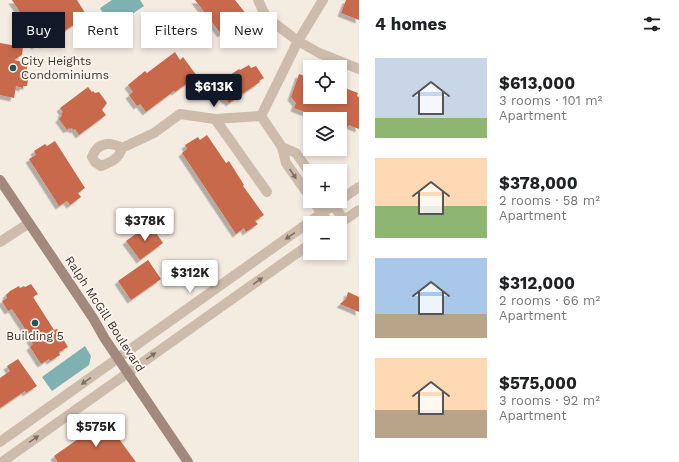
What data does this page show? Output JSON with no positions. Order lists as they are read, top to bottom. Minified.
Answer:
{"streets":{"main road":["Ralph McGill Boulevard"]},"places":["City Heights Condominiums","Building 5"],"page":{"heading":"4 homes","chip":["Buy","Rent","Filters","New"],"list":[{"name":"$613,000","note":"3 rooms · 101 m² · Apartment"},{"name":"$378,000","note":"2 rooms · 58 m² · Apartment"},{"name":"$312,000","note":"2 rooms · 66 m² · Apartment"},{"name":"$575,000","note":"3 rooms · 92 m² · Apartment"}],"map_buttons":["+","−"],"price":["$613K","$378K","$312K","$575K"]}}
